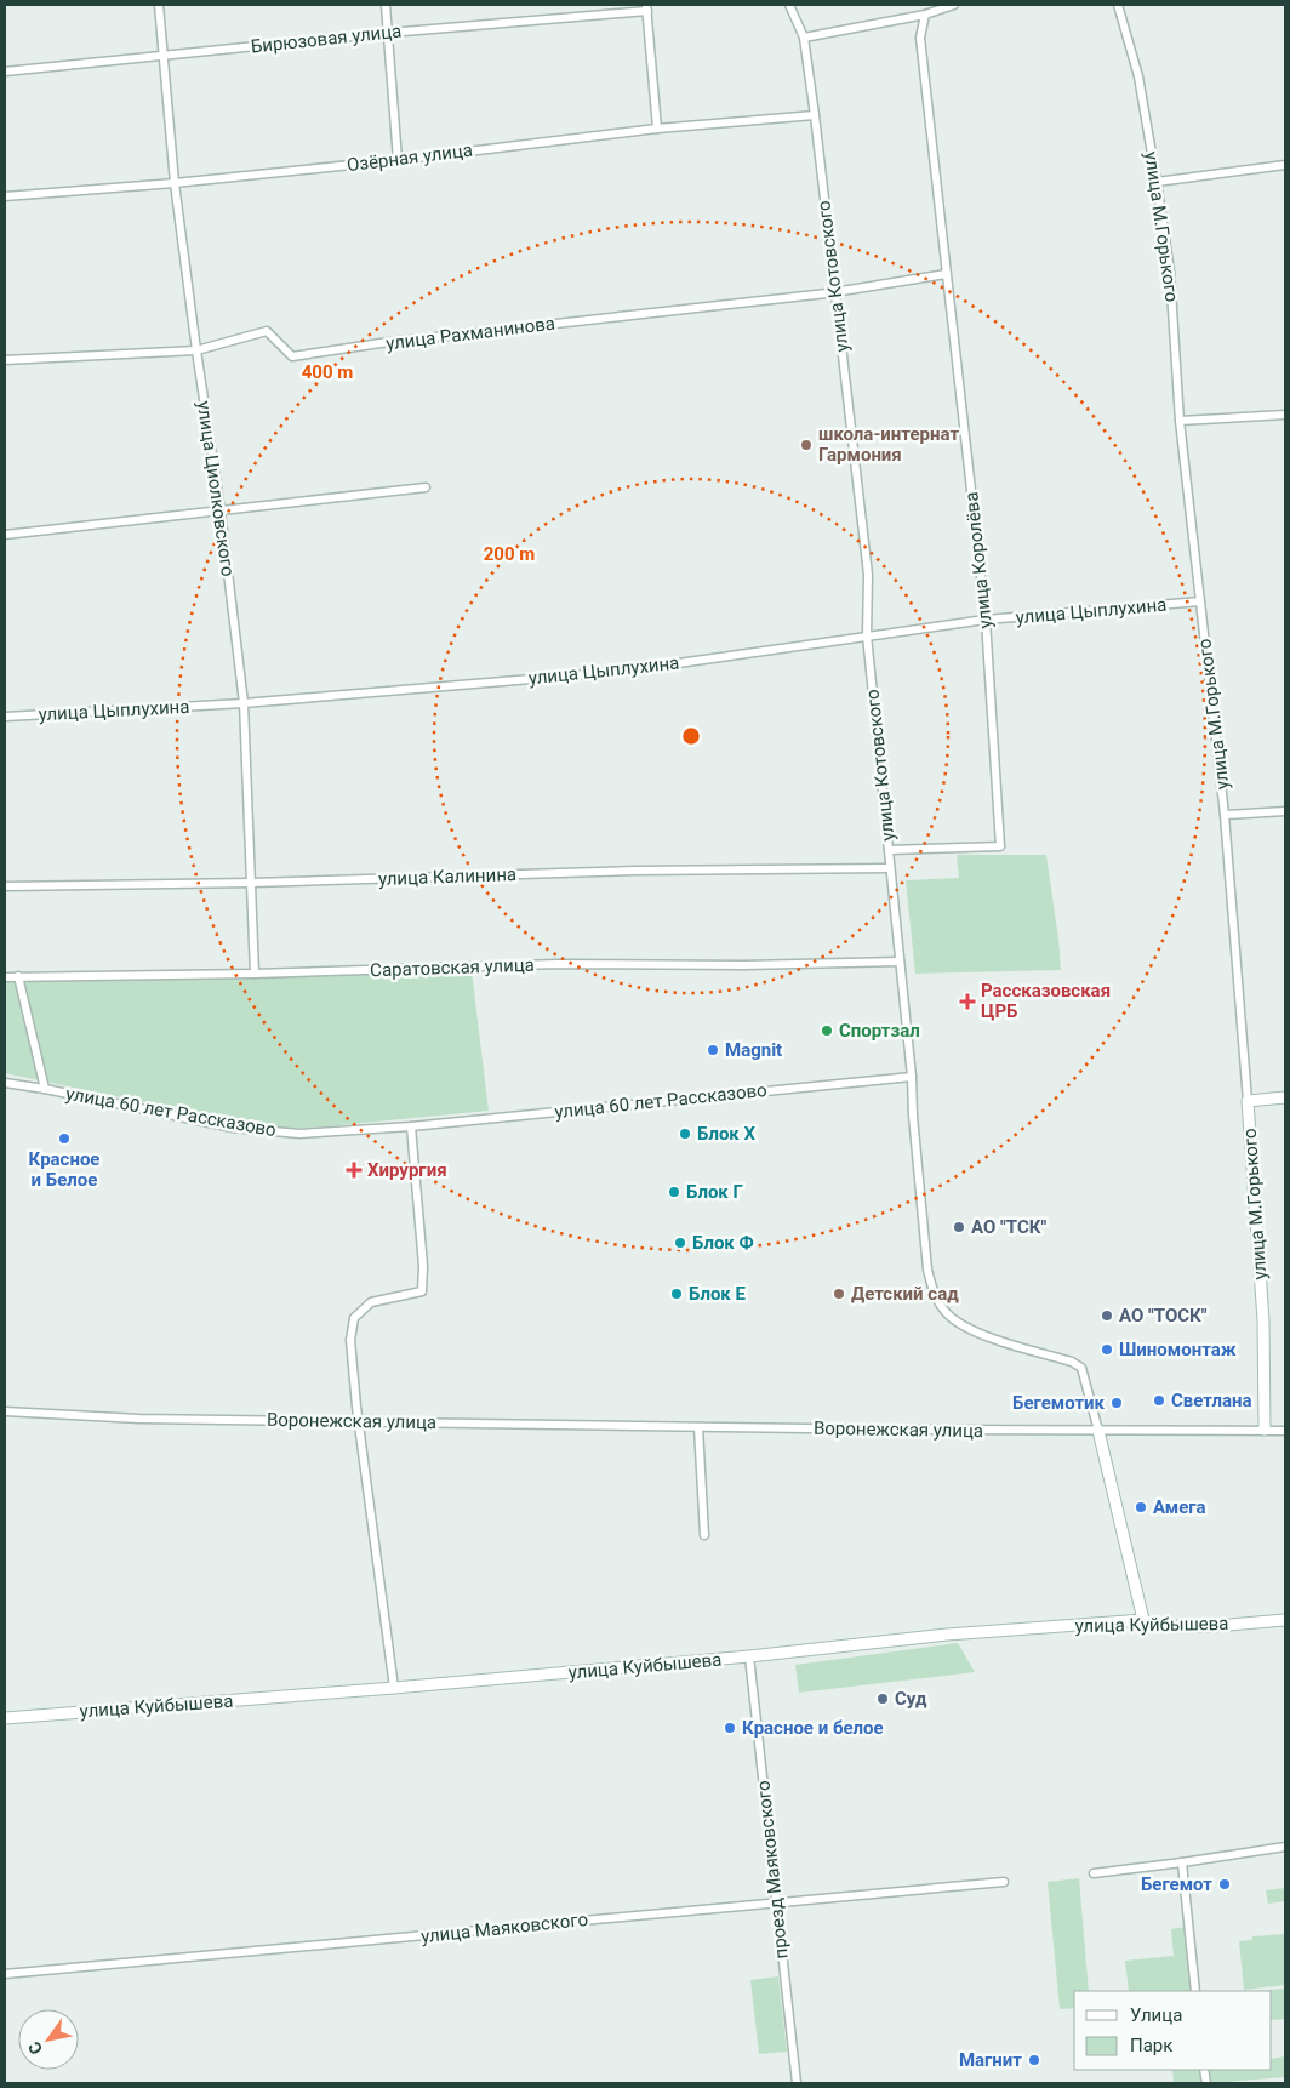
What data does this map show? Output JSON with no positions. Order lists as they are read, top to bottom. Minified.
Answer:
{"streets":{"street":["Бирюзовая улица","Озёрная улица","улица М.Горького","улица Котовского","улица Рахманинова","улица Циолковского","улица Королёва","улица Цыплухина","улица Калинина","Саратовская улица","улица 60 лет Рассказово","Воронежская улица","улица Куйбышева","проезд Маяковского","улица Маяковского"]},"crossings":[["Бирюзовая улица","улица Циолковского"],["Озёрная улица","улица Котовского"],["Озёрная улица","улица Циолковского"],["улица М.Горького","улица Цыплухина"],["улица М.Горького","Воронежская улица"],["улица Котовского","улица Рахманинова"],["улица Котовского","улица Королёва"],["улица Котовского","улица Цыплухина"],["улица Котовского","улица Калинина"],["улица Котовского","Саратовская улица"],["улица Котовского","улица 60 лет Рассказово"],["улица Котовского","Воронежская улица"],["улица Рахманинова","улица Циолковского"],["улица Рахманинова","улица Королёва"],["улица Циолковского","улица Цыплухина"],["улица Циолковского","улица Калинина"],["улица Циолковского","Саратовская улица"],["улица Королёва","улица Цыплухина"],["улица Куйбышева","проезд Маяковского"],["проезд Маяковского","улица Маяковского"]],"places":{"other":["школа-интернат Гармония","Спортзал","Magnit","Блок Х","Красное и Белое","Блок Г","АО \"ТСК\"","Блок Ф","Блок Е","Детский сад","АО \"ТОСК\"","Шиномонтаж","Светлана","Бегемотик","Амега","Суд","Красное и белое","Бегемот","Магнит"],"health":["Рассказовская ЦРБ","Хирургия"]},"legend":["Улица","Парк"],"north":"bottom left","rings":["400 m","200 m"]}
